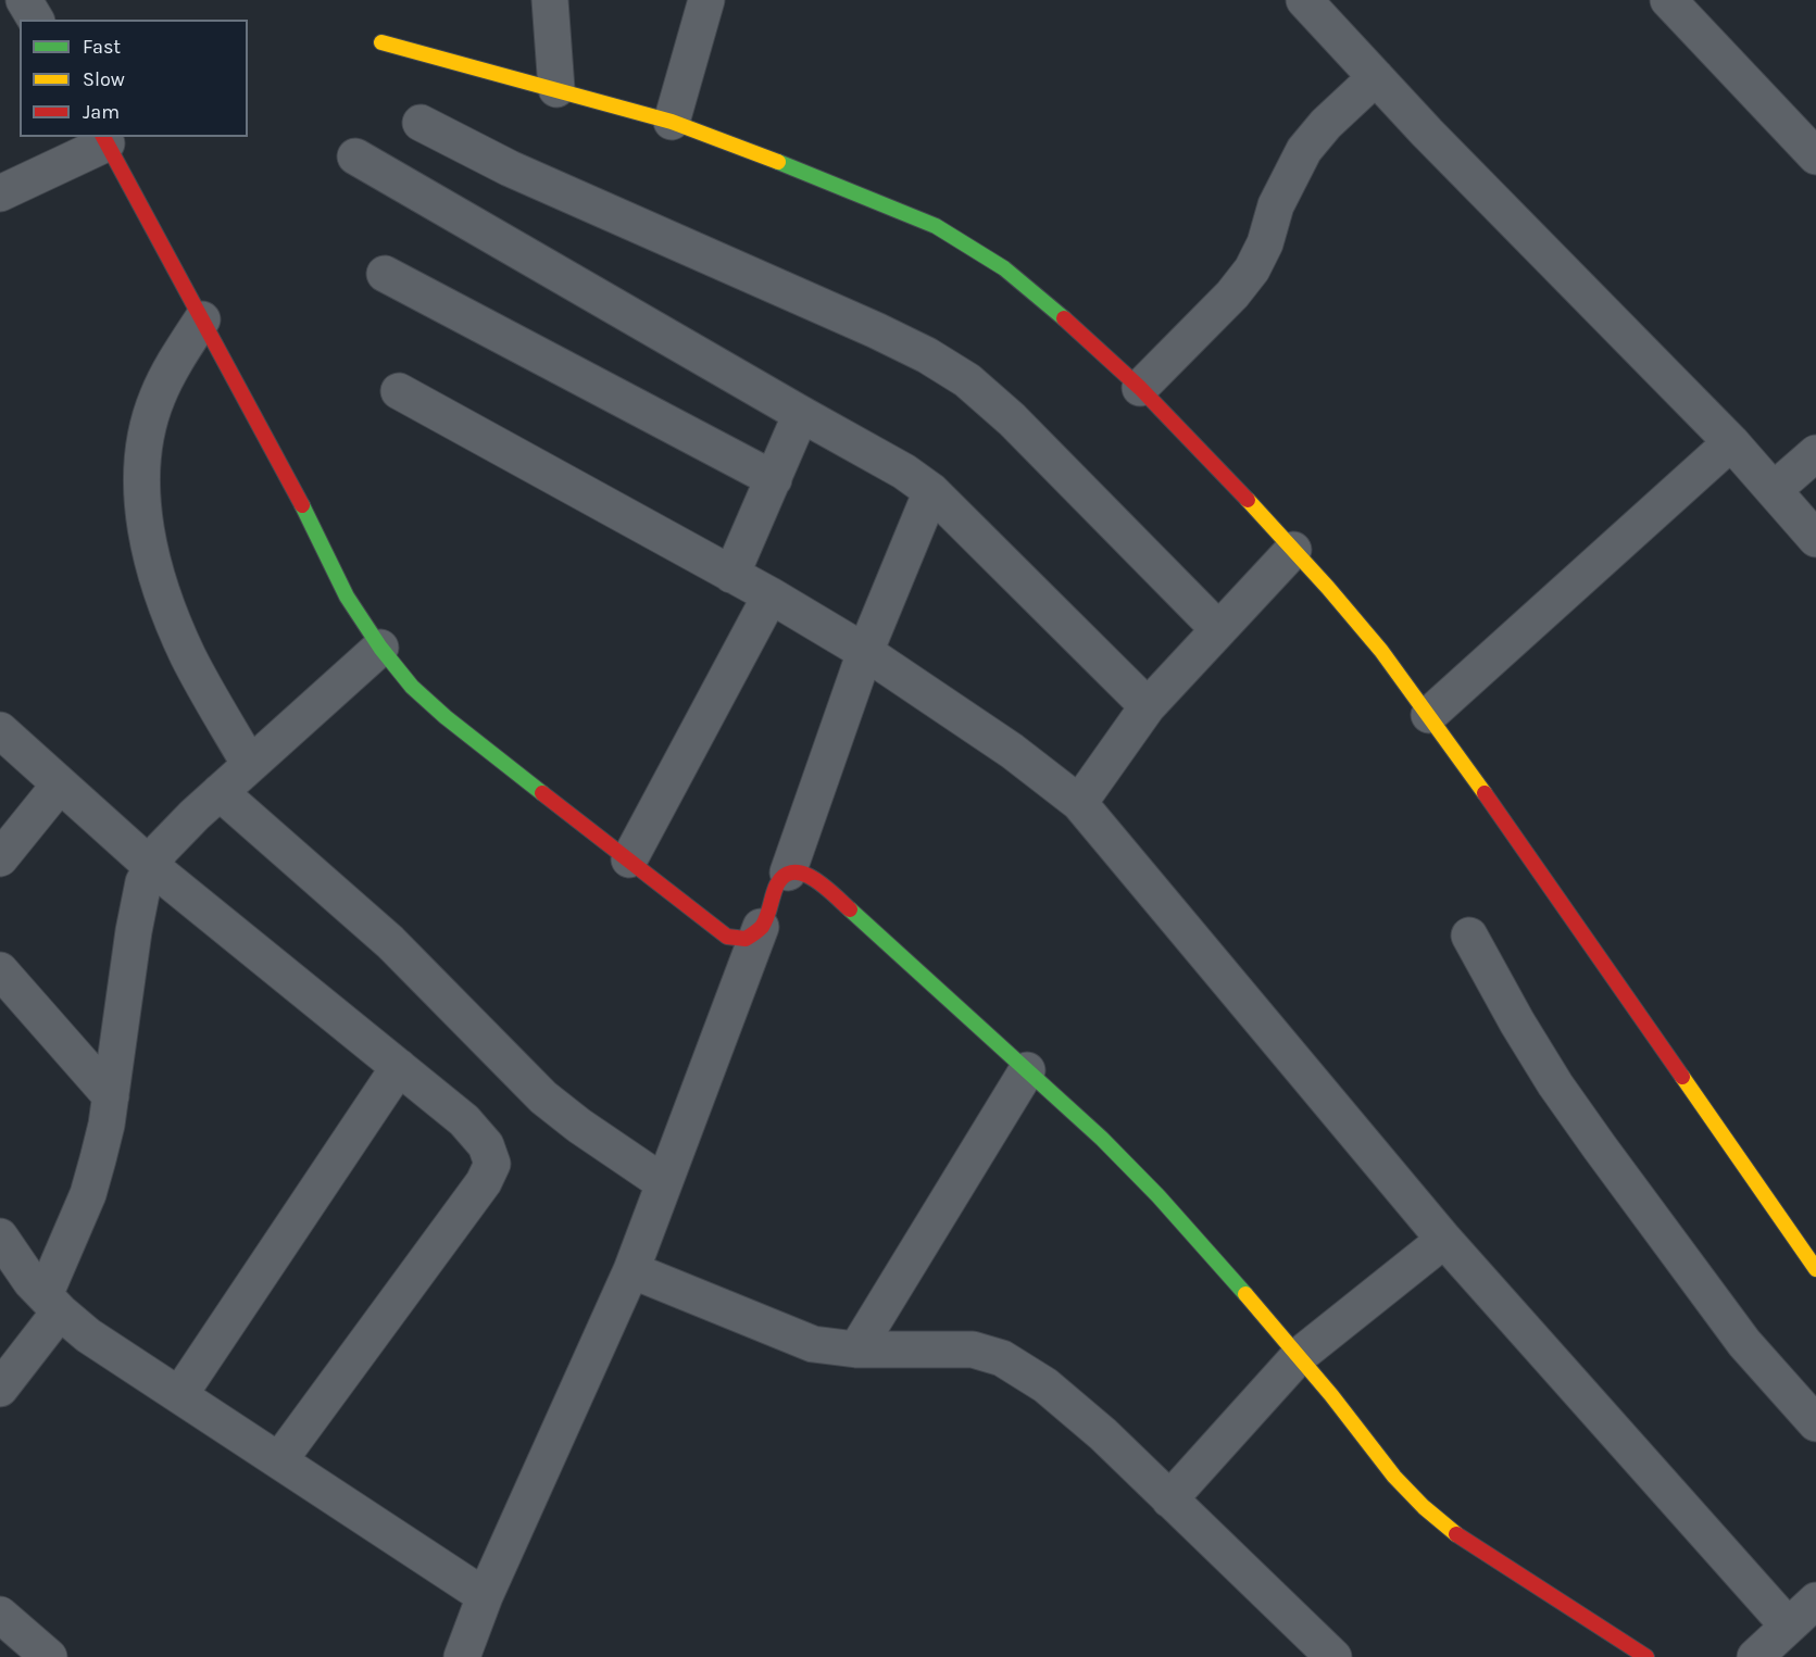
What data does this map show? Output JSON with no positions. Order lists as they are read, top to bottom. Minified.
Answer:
{"legend":["Fast","Slow","Jam"]}
